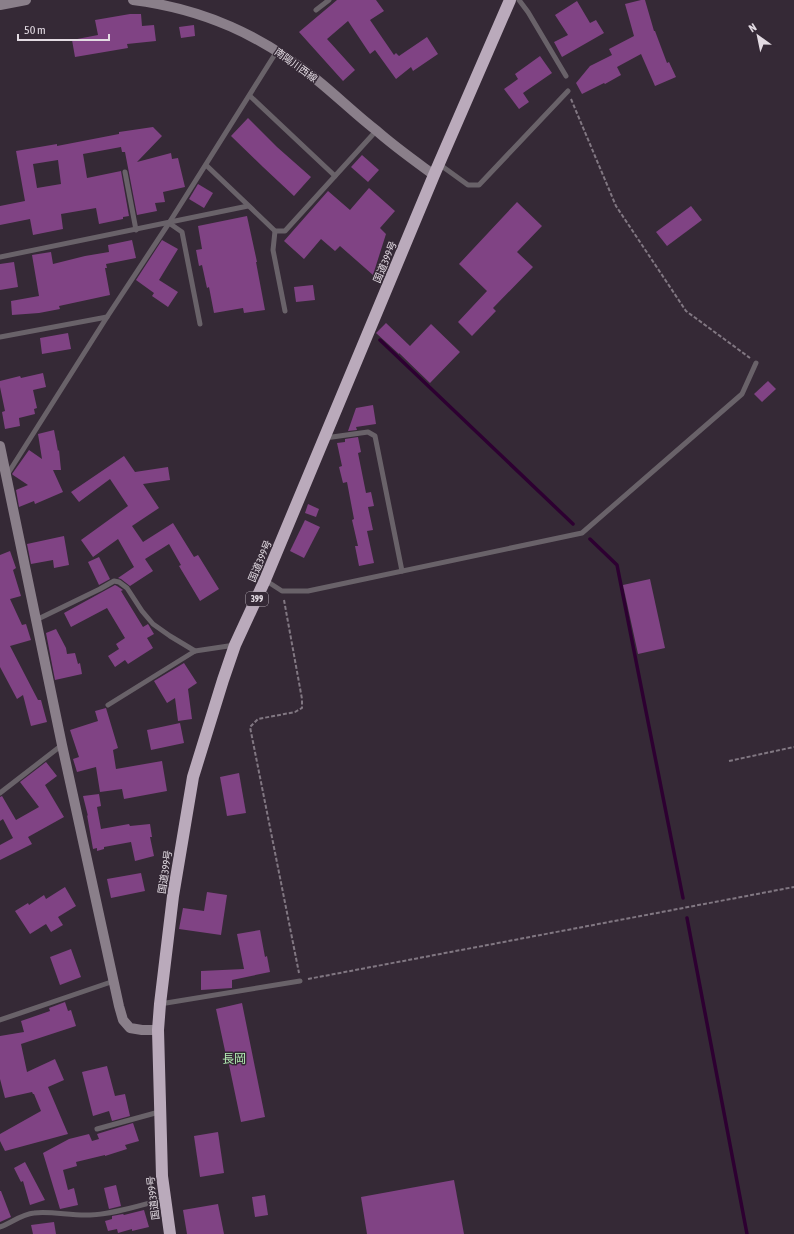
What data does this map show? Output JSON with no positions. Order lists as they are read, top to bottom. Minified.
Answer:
{"streets":{"highway":["国道399号","399"],"street":["南陽川西線"]},"crossings":[["南陽川西線","国道399号"]],"districts":["長岡"],"scale_bar":"50 m","north":"top left"}
